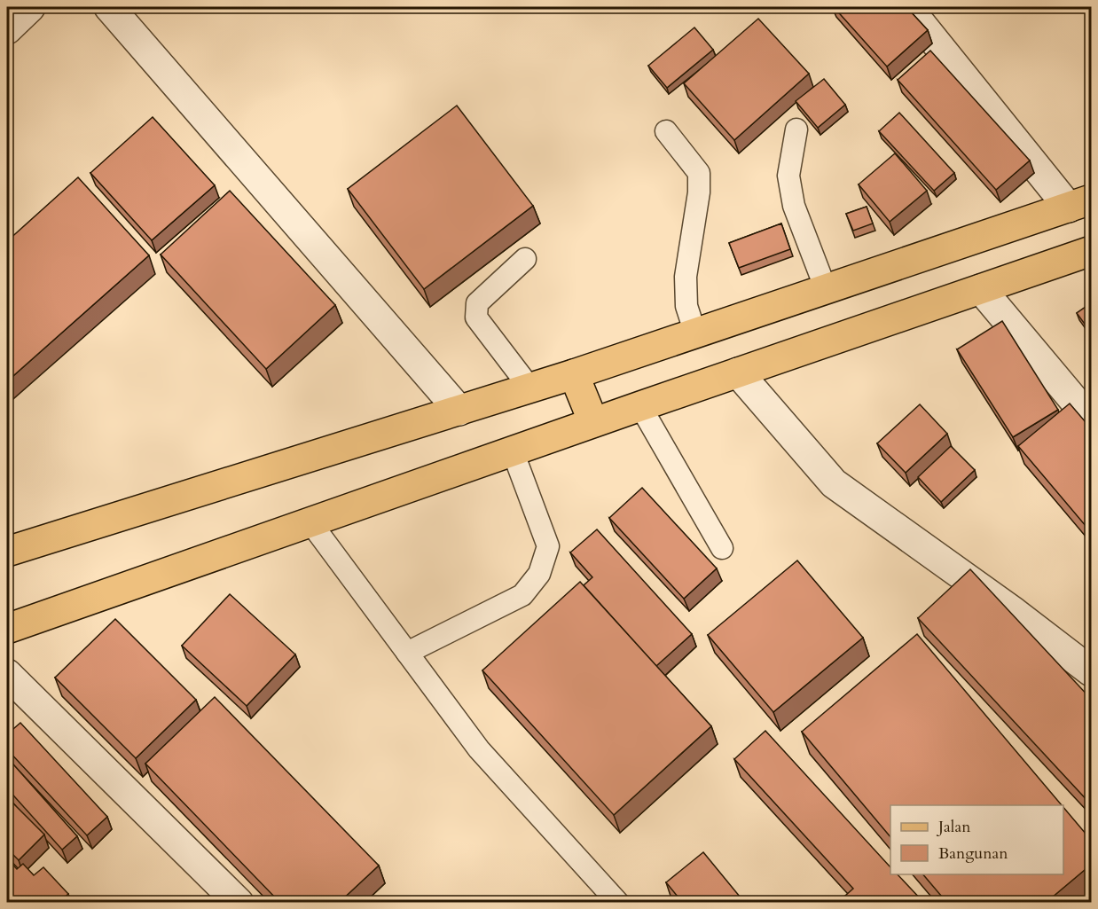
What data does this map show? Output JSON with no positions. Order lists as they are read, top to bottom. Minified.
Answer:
{"legend":["Jalan","Bangunan"]}
